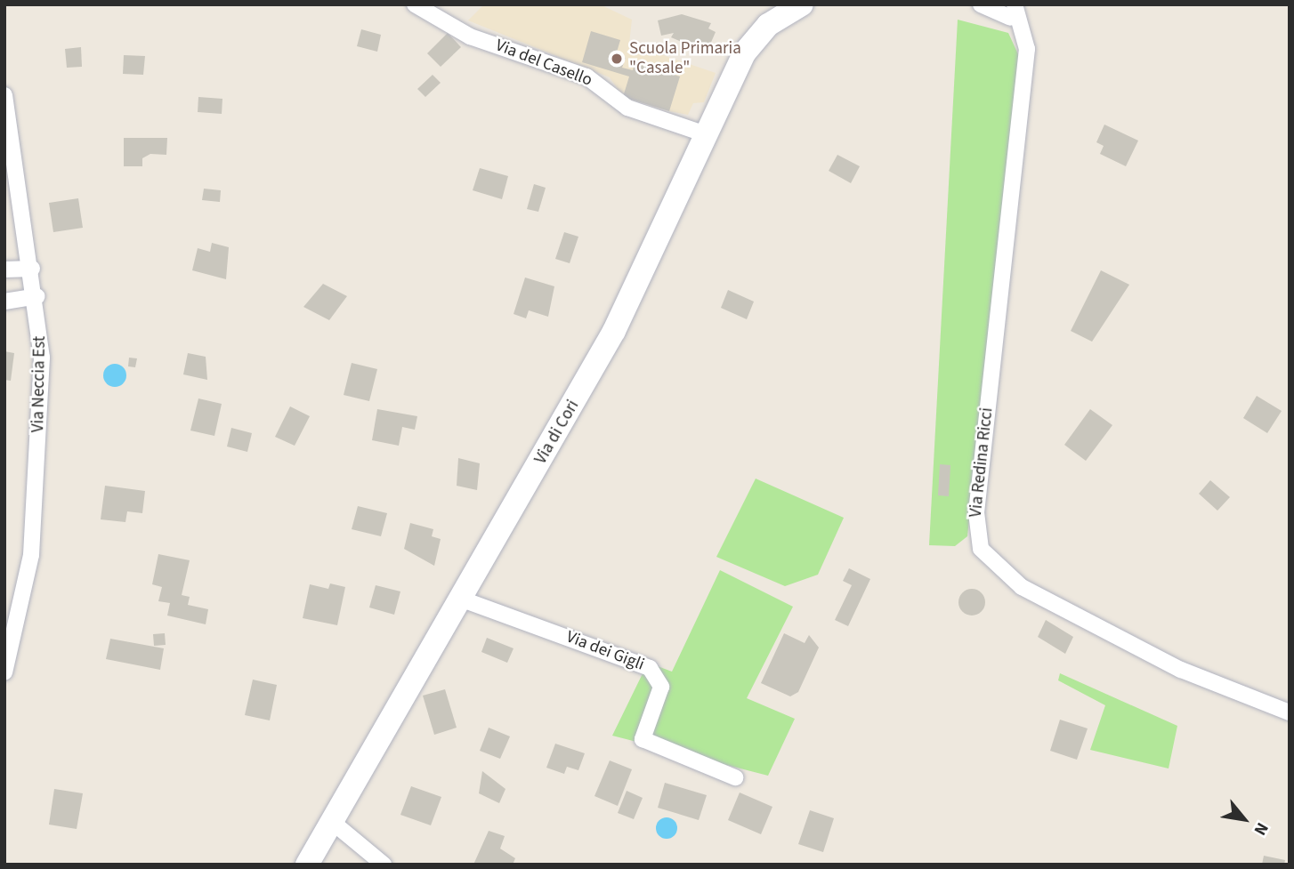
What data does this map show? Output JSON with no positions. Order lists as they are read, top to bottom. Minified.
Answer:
{"streets":{"main road":["Via di Cori"],"street":["Via del Casello","Via Neccia Est","Via Redina Ricci","Via dei Gigli"]},"crossings":[["Via del Casello","Via di Cori"],["Via di Cori","Via dei Gigli"]],"places":["Scuola Primaria \"Casale\""],"north":"bottom right"}
